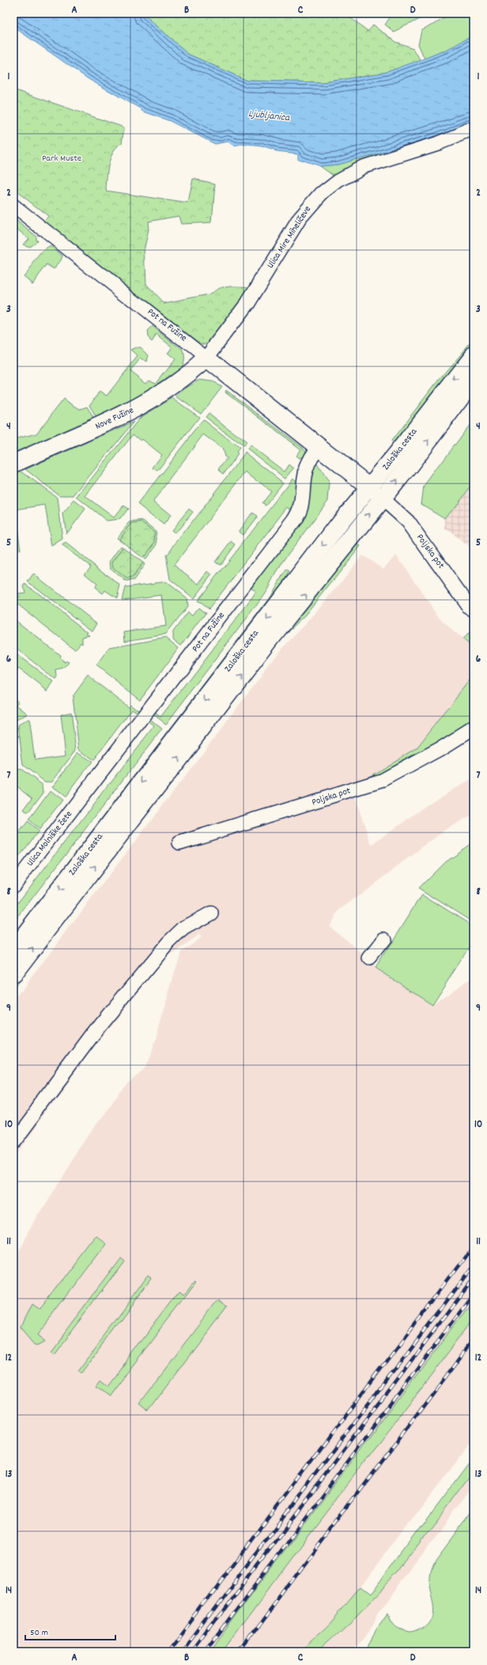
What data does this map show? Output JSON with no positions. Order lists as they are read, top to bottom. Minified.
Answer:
{"streets":{"main road":["Pot na Fužine","Nove Fužine","Zaloška cesta"],"street":["Ulica Mire Miheličeve","Poljska pot","Ulica Molniške čete"]},"crossings":[["Ulica Mire Miheličeve","Pot na Fužine"],["Ulica Mire Miheličeve","Nove Fužine"],["Pot na Fužine","Nove Fužine"],["Pot na Fužine","Zaloška cesta"],["Pot na Fužine","Poljska pot"],["Pot na Fužine","Ulica Molniške čete"],["Zaloška cesta","Poljska pot"]],"water":["Ljubljanica"],"parks":["Park Muste"],"scale_bar":"50 m","grid":{"columns":["A","B","C","D"],"rows":["1","2","3","4","5","6","7","8","9","10","11","12","13","14"]}}
